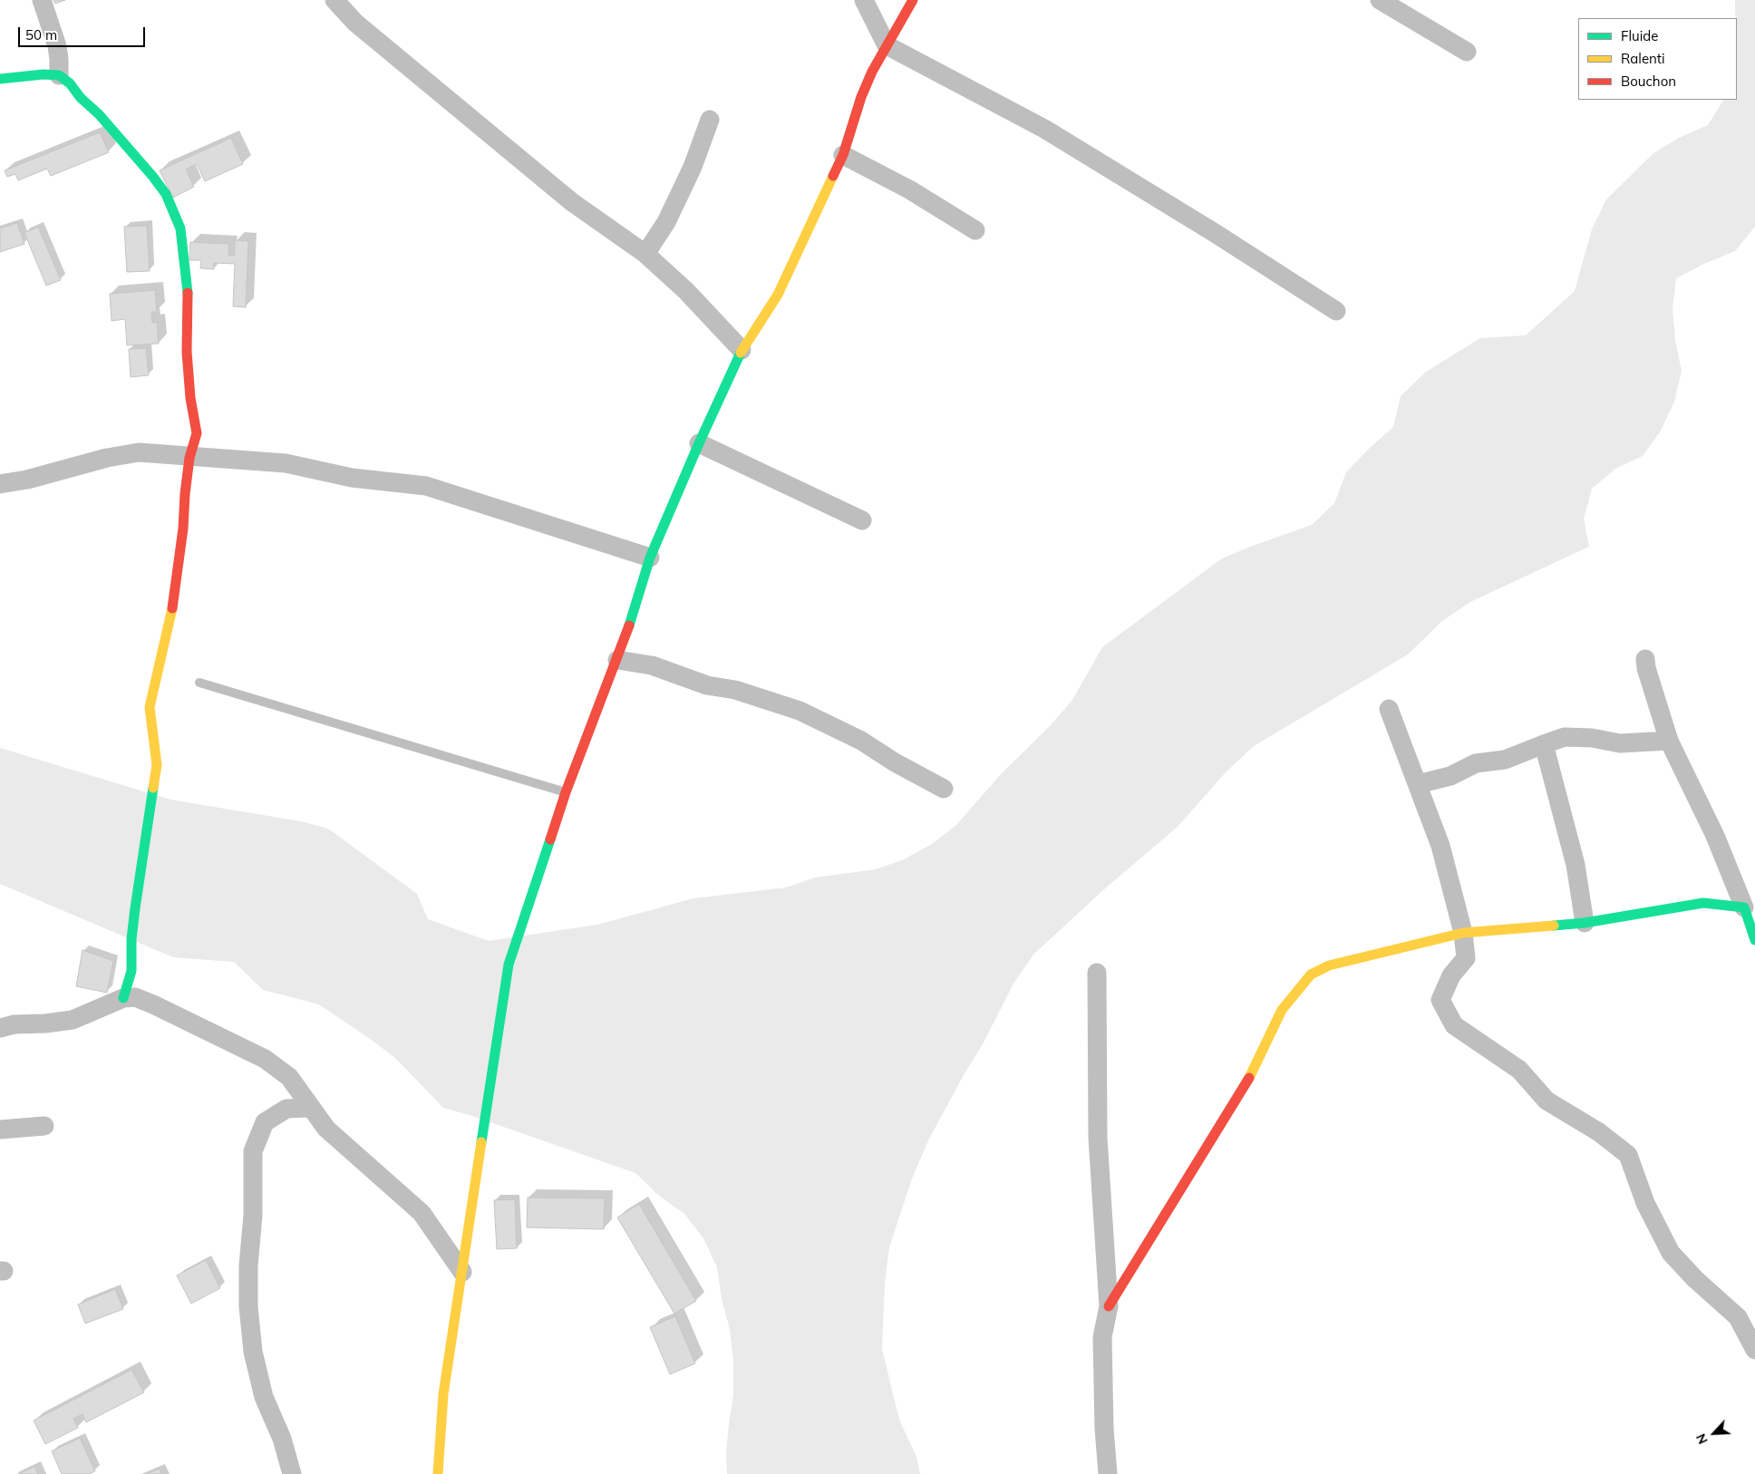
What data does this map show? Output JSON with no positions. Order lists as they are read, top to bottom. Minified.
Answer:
{"legend":["Fluide","Ralenti","Bouchon"],"scale_bar":"50 m","north":"bottom left"}
